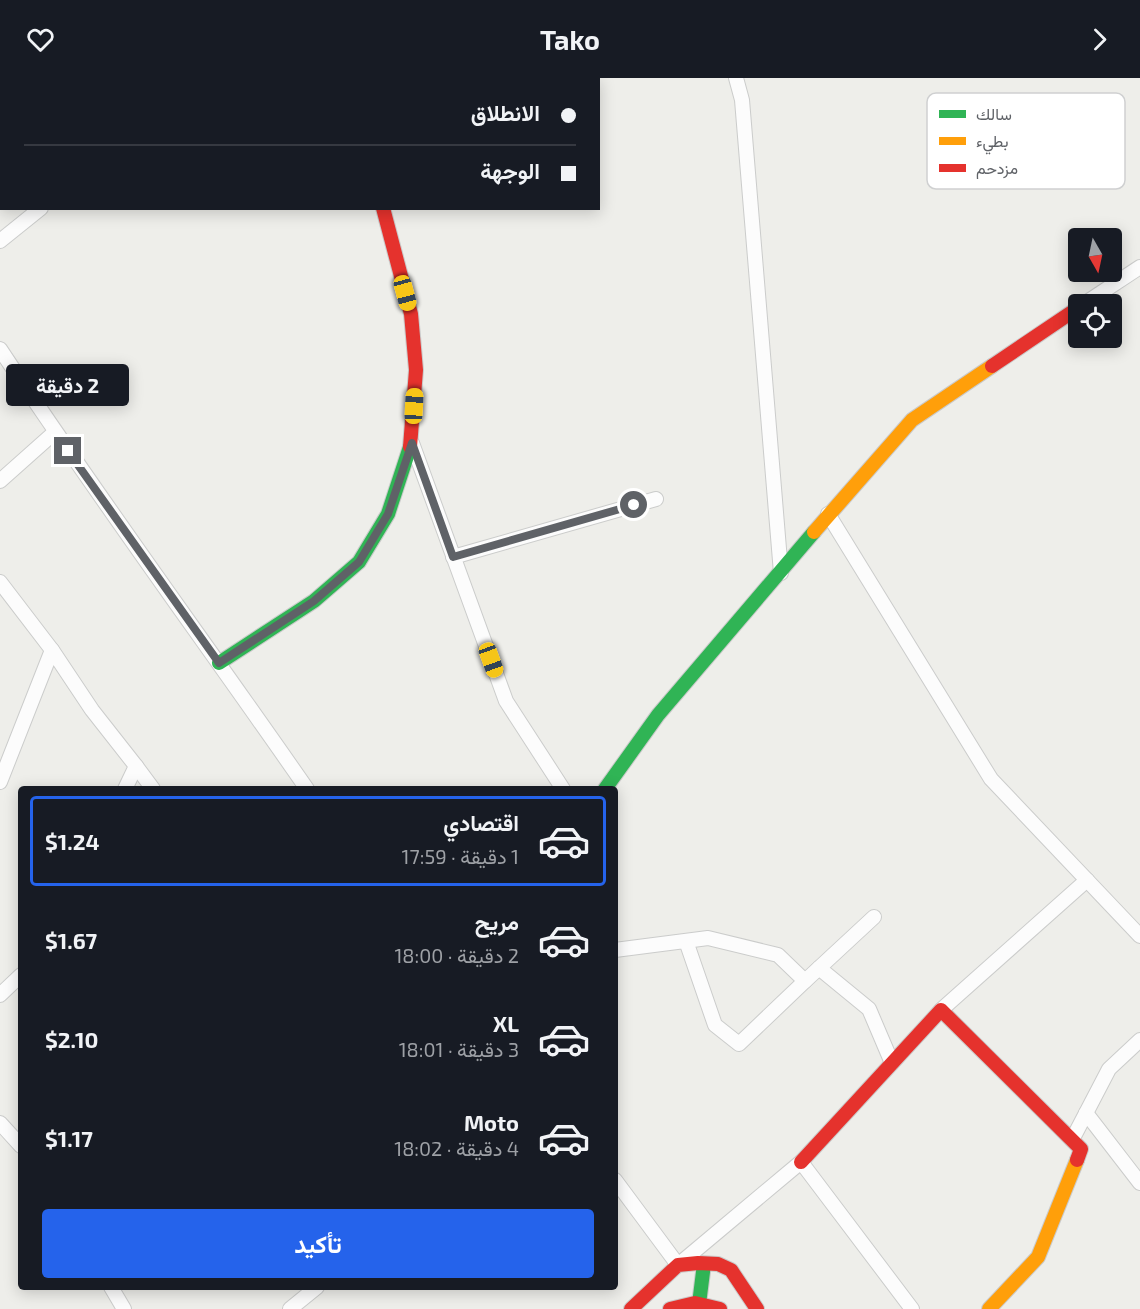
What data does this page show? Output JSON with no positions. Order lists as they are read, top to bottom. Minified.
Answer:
{"legend":["سالك","بطيء","مزدحم"],"north":"bottom","page":{"header":"Tako","banner":["الانطلاق","الوجهة"],"bubble":"2 دقيقة","list":[{"name":"اقتصادي","note":"1 دقيقة · 17:59","value":"$1.24"},{"name":"مريح","note":"2 دقيقة · 18:00","value":"$1.67"},{"name":"XL","note":"3 دقيقة · 18:01","value":"$2.10"},{"name":"Moto","note":"4 دقيقة · 18:02","value":"$1.17"}],"buttons":"تأكيد"}}
